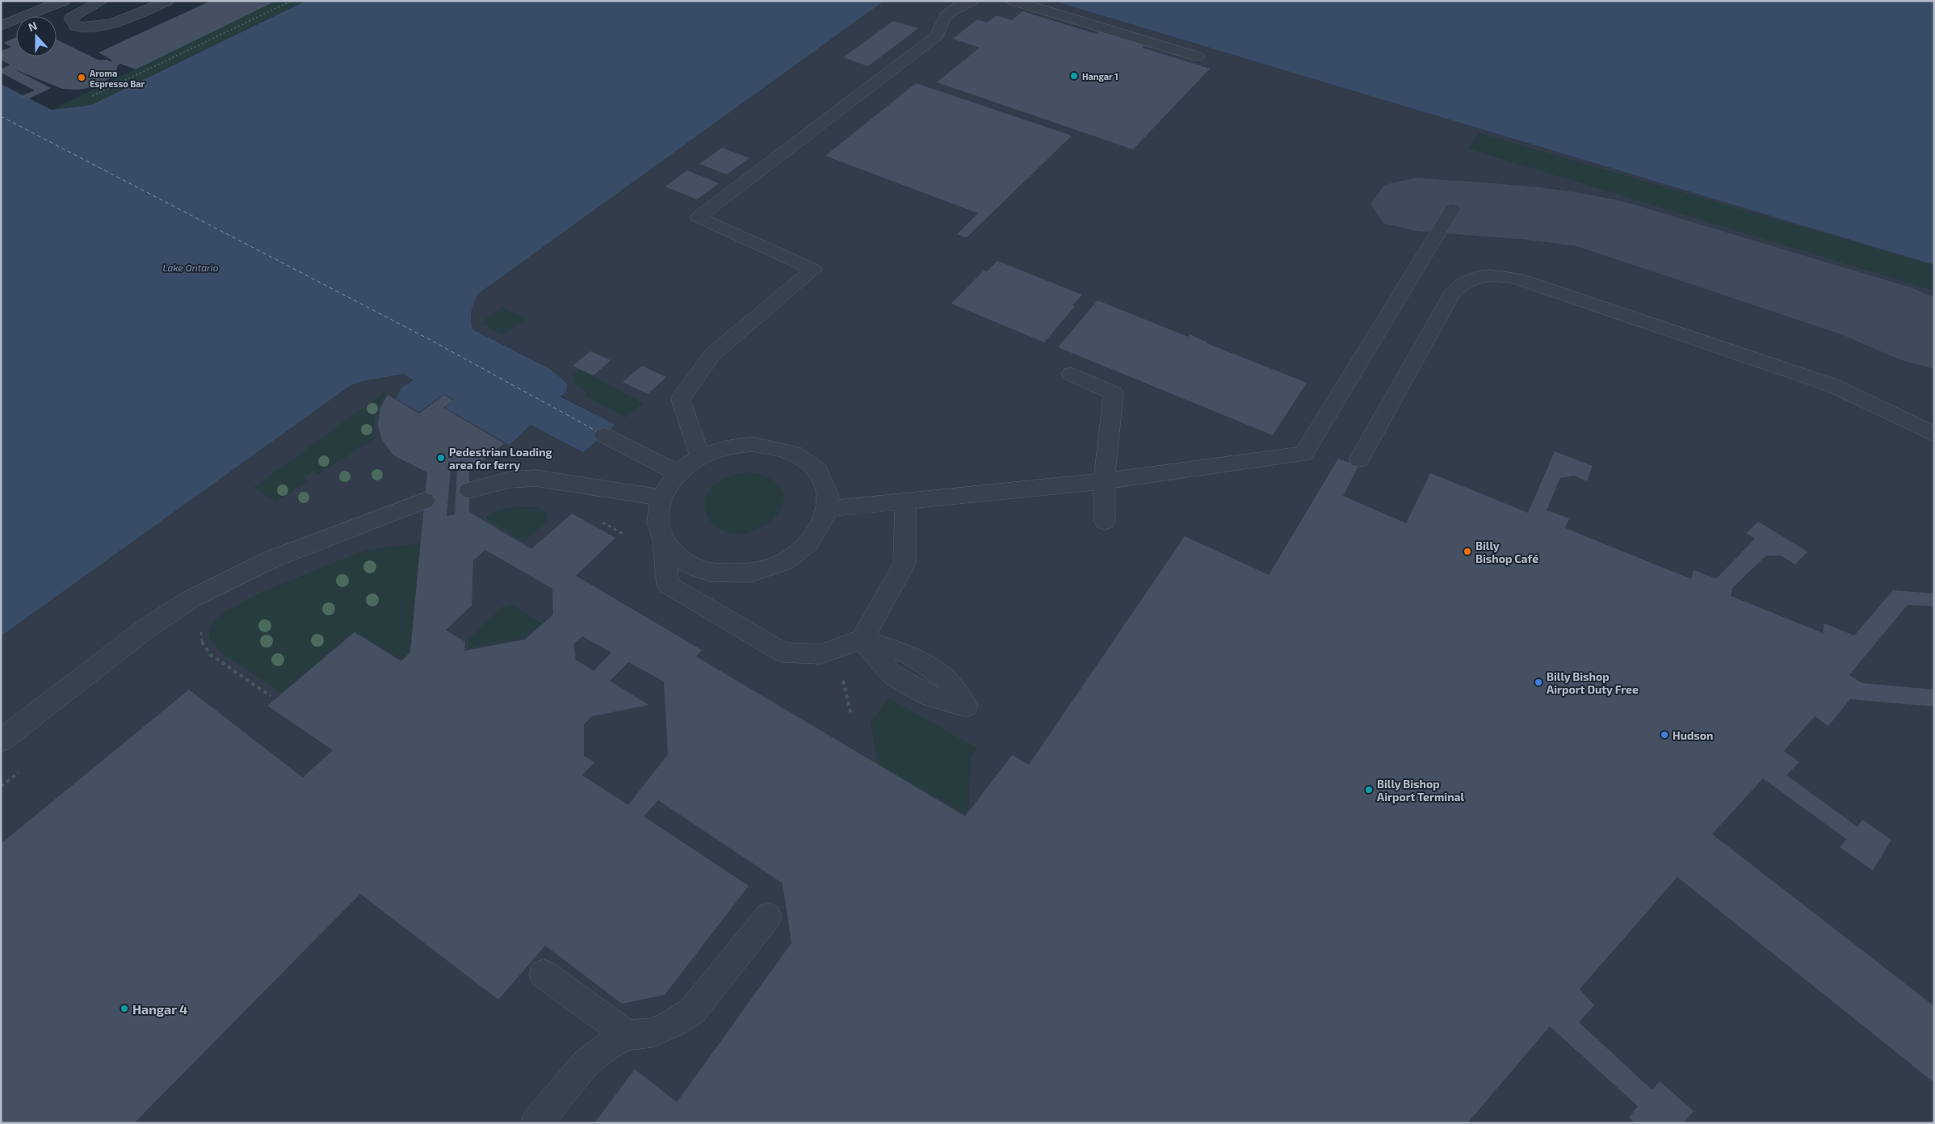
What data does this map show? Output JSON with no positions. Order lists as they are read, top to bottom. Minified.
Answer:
{"water":["Lake Ontario"],"places":["Hangar 1","Aroma Espresso Bar","Pedestrian Loading area for ferry","Billy Bishop Café","Billy Bishop Airport Duty Free","Hudson","Billy Bishop Airport Terminal","Hangar 4"],"north":"top"}
